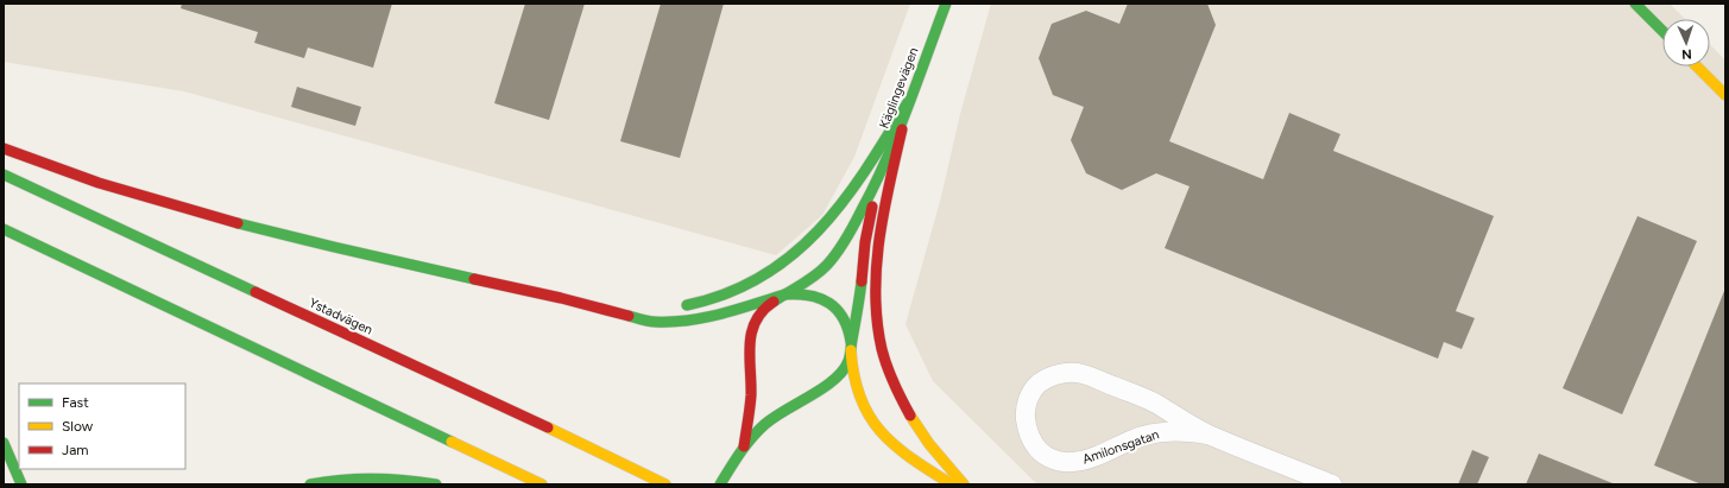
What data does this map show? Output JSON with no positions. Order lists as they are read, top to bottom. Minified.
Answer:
{"streets":{"main road":["Käglingevägen","Ystadvägen"],"street":["Amilonsgatan"]},"legend":["Fast","Slow","Jam"],"north":"bottom"}
